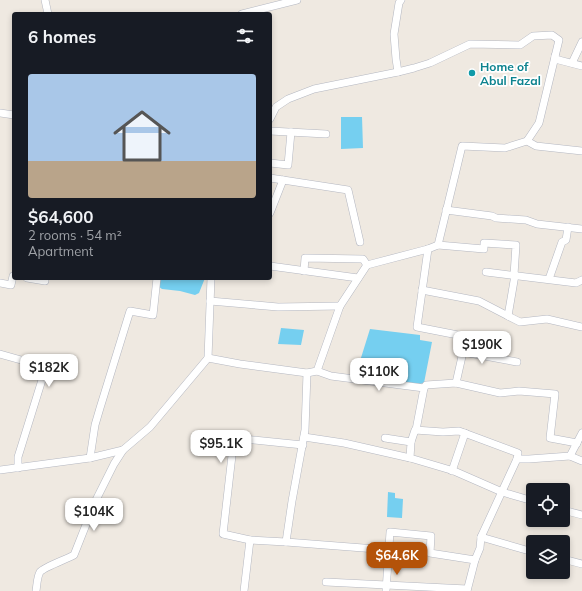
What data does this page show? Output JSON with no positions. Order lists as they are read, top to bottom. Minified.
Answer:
{"places":["Home of Abul Fazal"],"page":{"heading":"6 homes","list":[{"name":"$64,600","note":"2 rooms · 54 m² · Apartment"}],"price":["$190K","$182K","$110K","$95.1K","$104K","$64.6K"]}}
